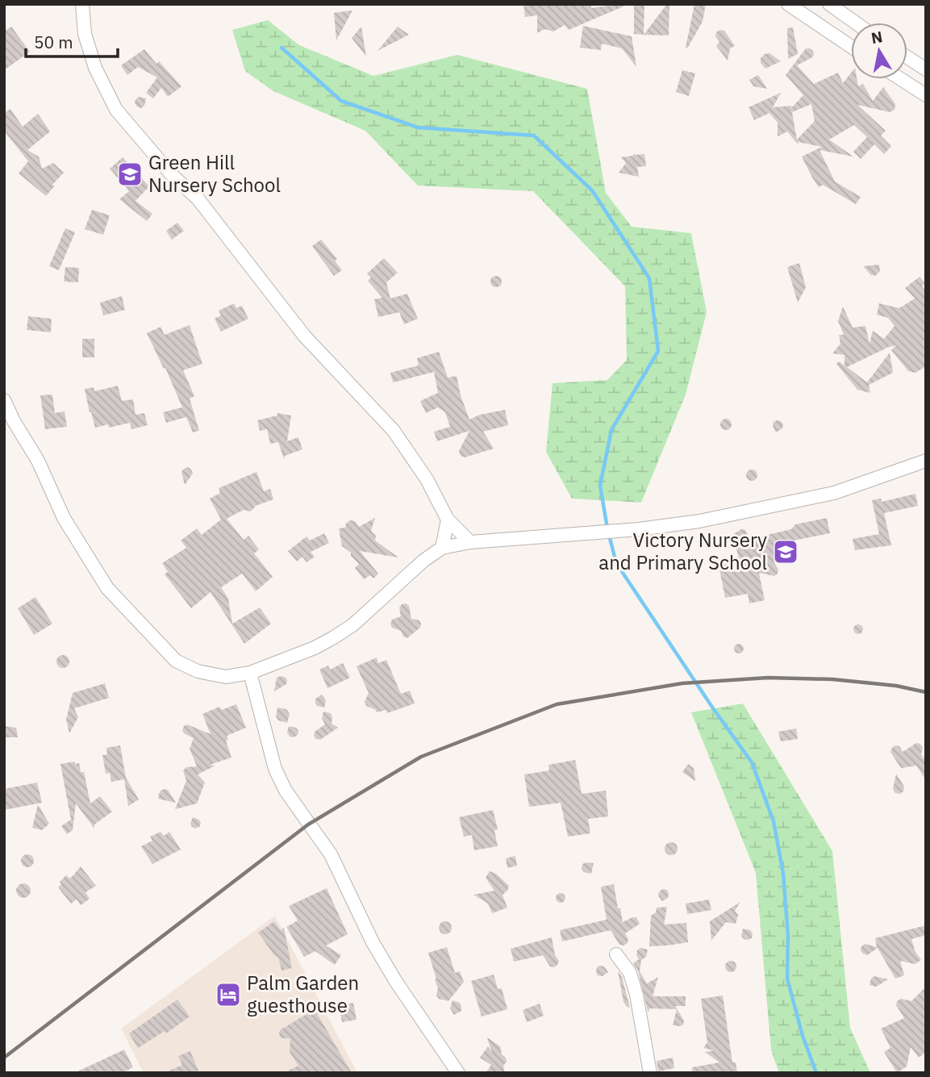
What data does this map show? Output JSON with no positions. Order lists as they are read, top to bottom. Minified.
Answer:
{"places":{"school or university":["Green Hill Nursery School","Victory Nursery and Primary School"],"hotel":["Palm Garden guesthouse"]},"scale_bar":"50 m","north":"top"}
